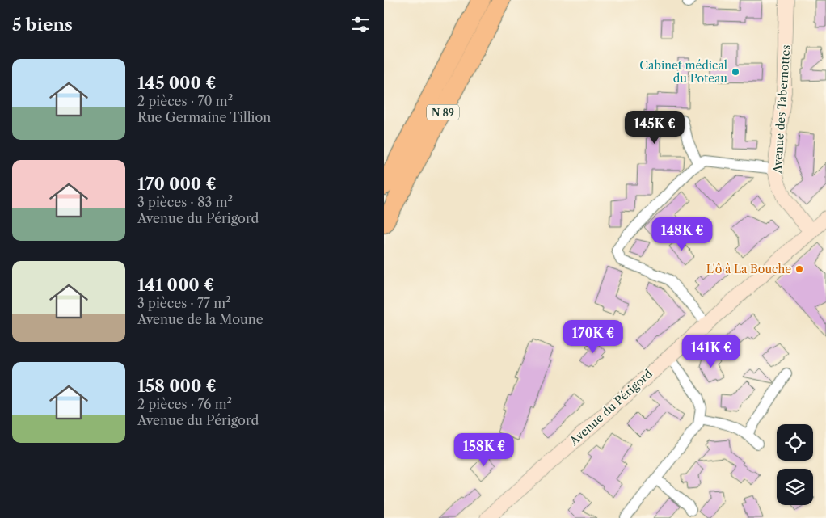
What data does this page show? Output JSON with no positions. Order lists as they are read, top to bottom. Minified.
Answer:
{"streets":{"highway":["N 89"],"street":["Avenue des Tabernottes","Avenue du Périgord"]},"crossings":[["Avenue des Tabernottes","Avenue du Périgord"]],"places":["Cabinet médical du Poteau","L'ô à La Bouche"],"page":{"heading":"5 biens","list":[{"name":"145 000 €","note":"2 pièces · 70 m² · Rue Germaine Tillion"},{"name":"170 000 €","note":"3 pièces · 83 m² · Avenue du Périgord"},{"name":"141 000 €","note":"3 pièces · 77 m² · Avenue de la Moune"},{"name":"158 000 €","note":"2 pièces · 76 m² · Avenue du Périgord"}],"price":["145K €","148K €","170K €","141K €","158K €"]}}
